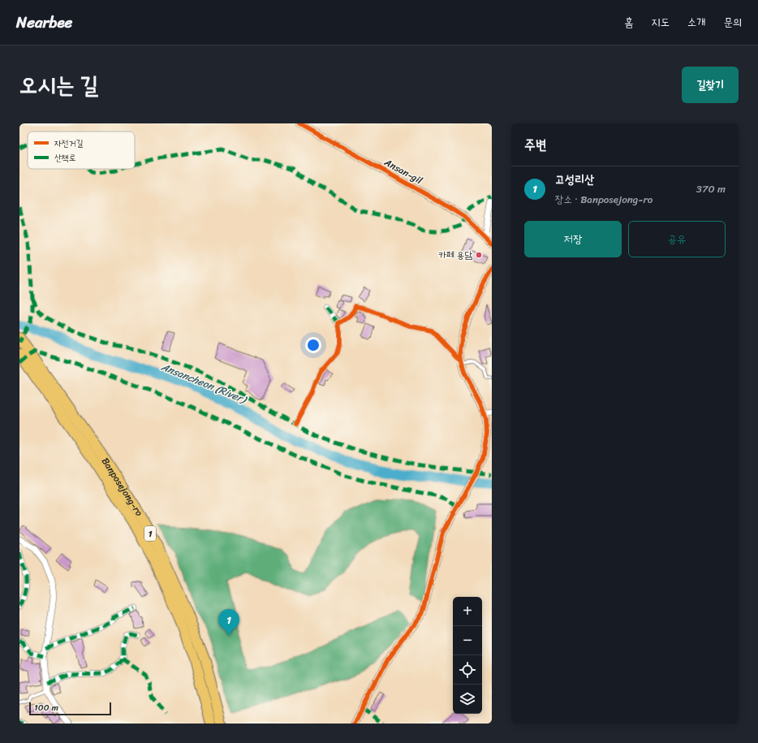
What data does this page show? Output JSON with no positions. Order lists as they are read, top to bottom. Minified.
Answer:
{"streets":{"highway":["Banposejong-ro","1"],"street":["Ansan-gil"]},"water":["Ansancheon (River)"],"places":["카페 용담"],"legend":["자전거길","산책로"],"scale_bar":"100 m","page":{"header":"Nearbee","nav":["홈","지도","소개","문의"],"title":"오시는 길","buttons":["길찾기",["저장","공유"]],"heading":"주변","list":[{"mark":"1","name":"고성리산","note":"장소 · Banposejong-ro","value":"370 m"}],"map_buttons":["+","−"],"pins":"1","scale":"100 m"}}
